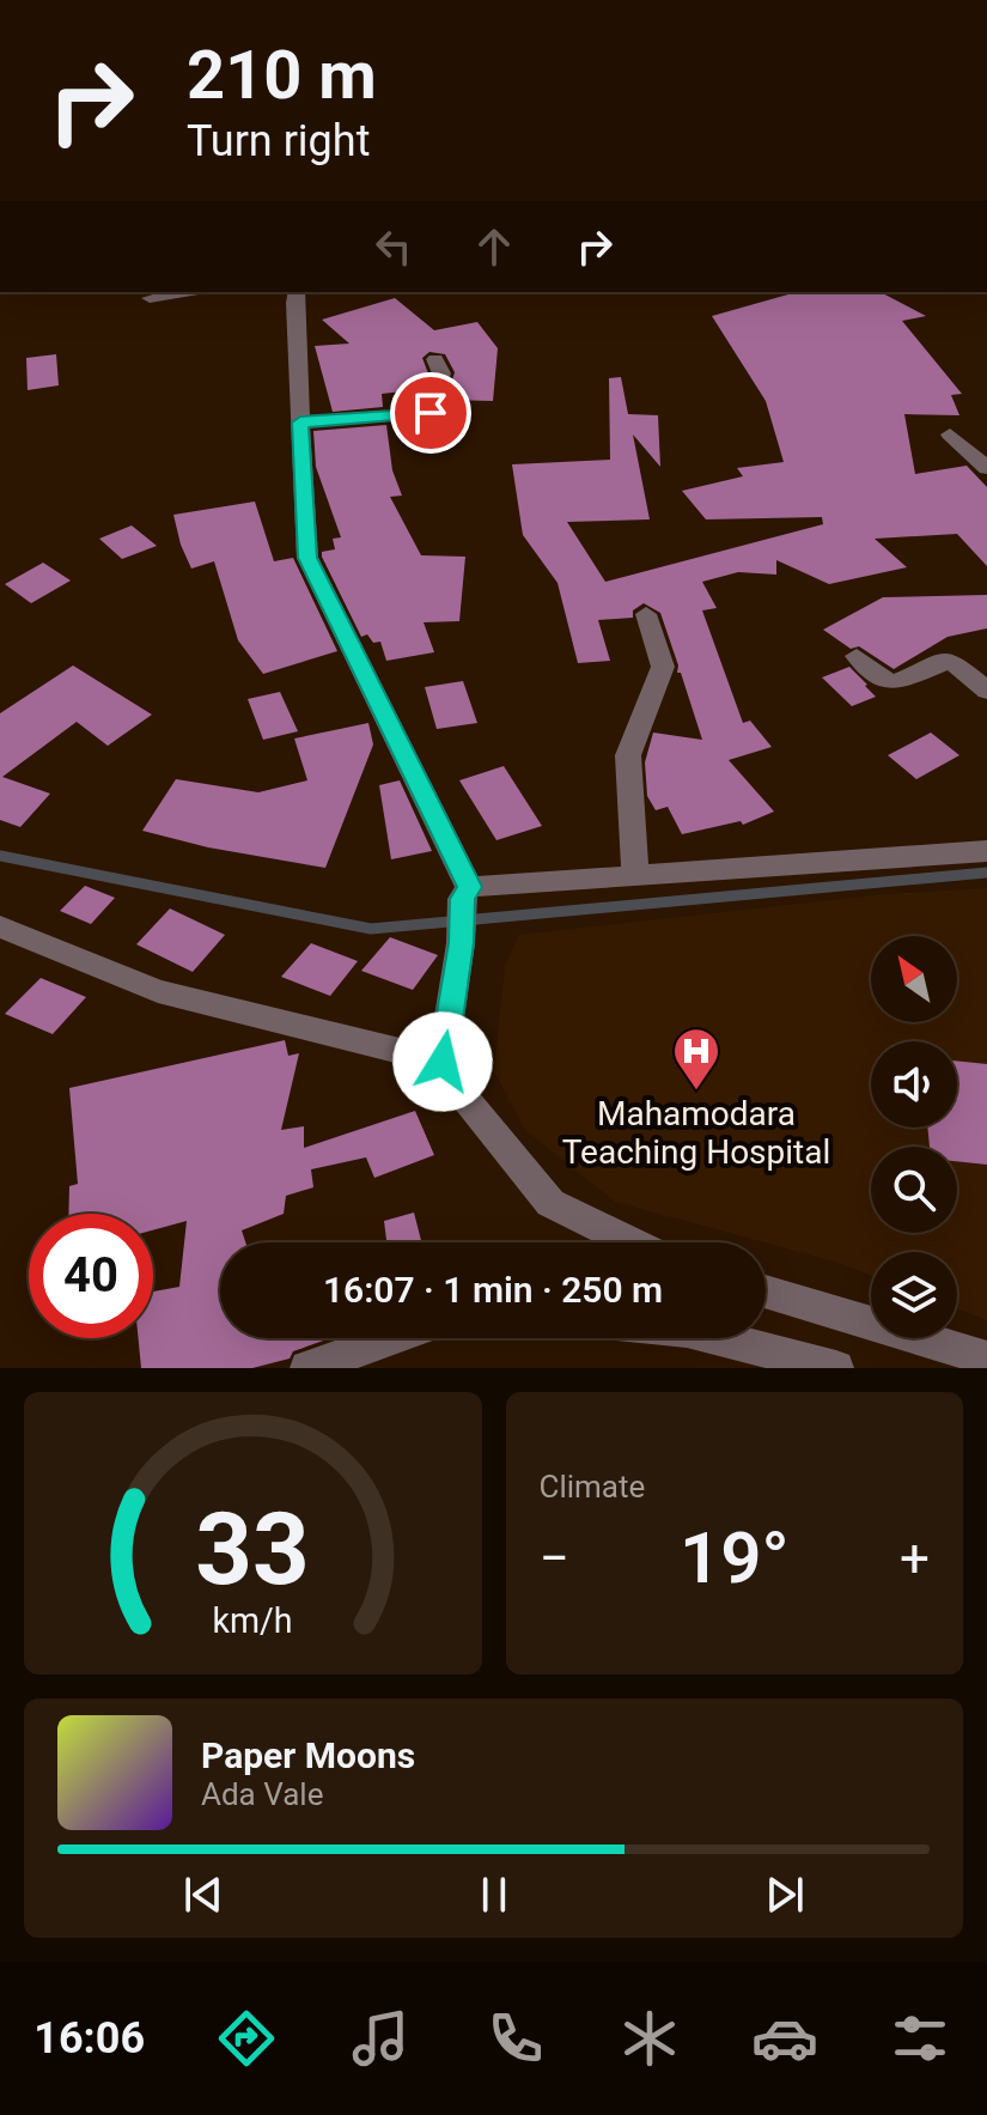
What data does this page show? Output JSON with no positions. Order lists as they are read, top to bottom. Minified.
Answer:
{"places":{"hospital":["Mahamodara Teaching Hospital"]},"north":"top left","page":{"turn":["210 m","Turn right"],"limit":"40","trip":"16:07 · 1 min · 250 m","tile":"Climate","heat":["−","19°","+"],"song":["Paper Moons","Ada Vale"],"tabs":"16:06","gauge":["33","km/h"]}}
